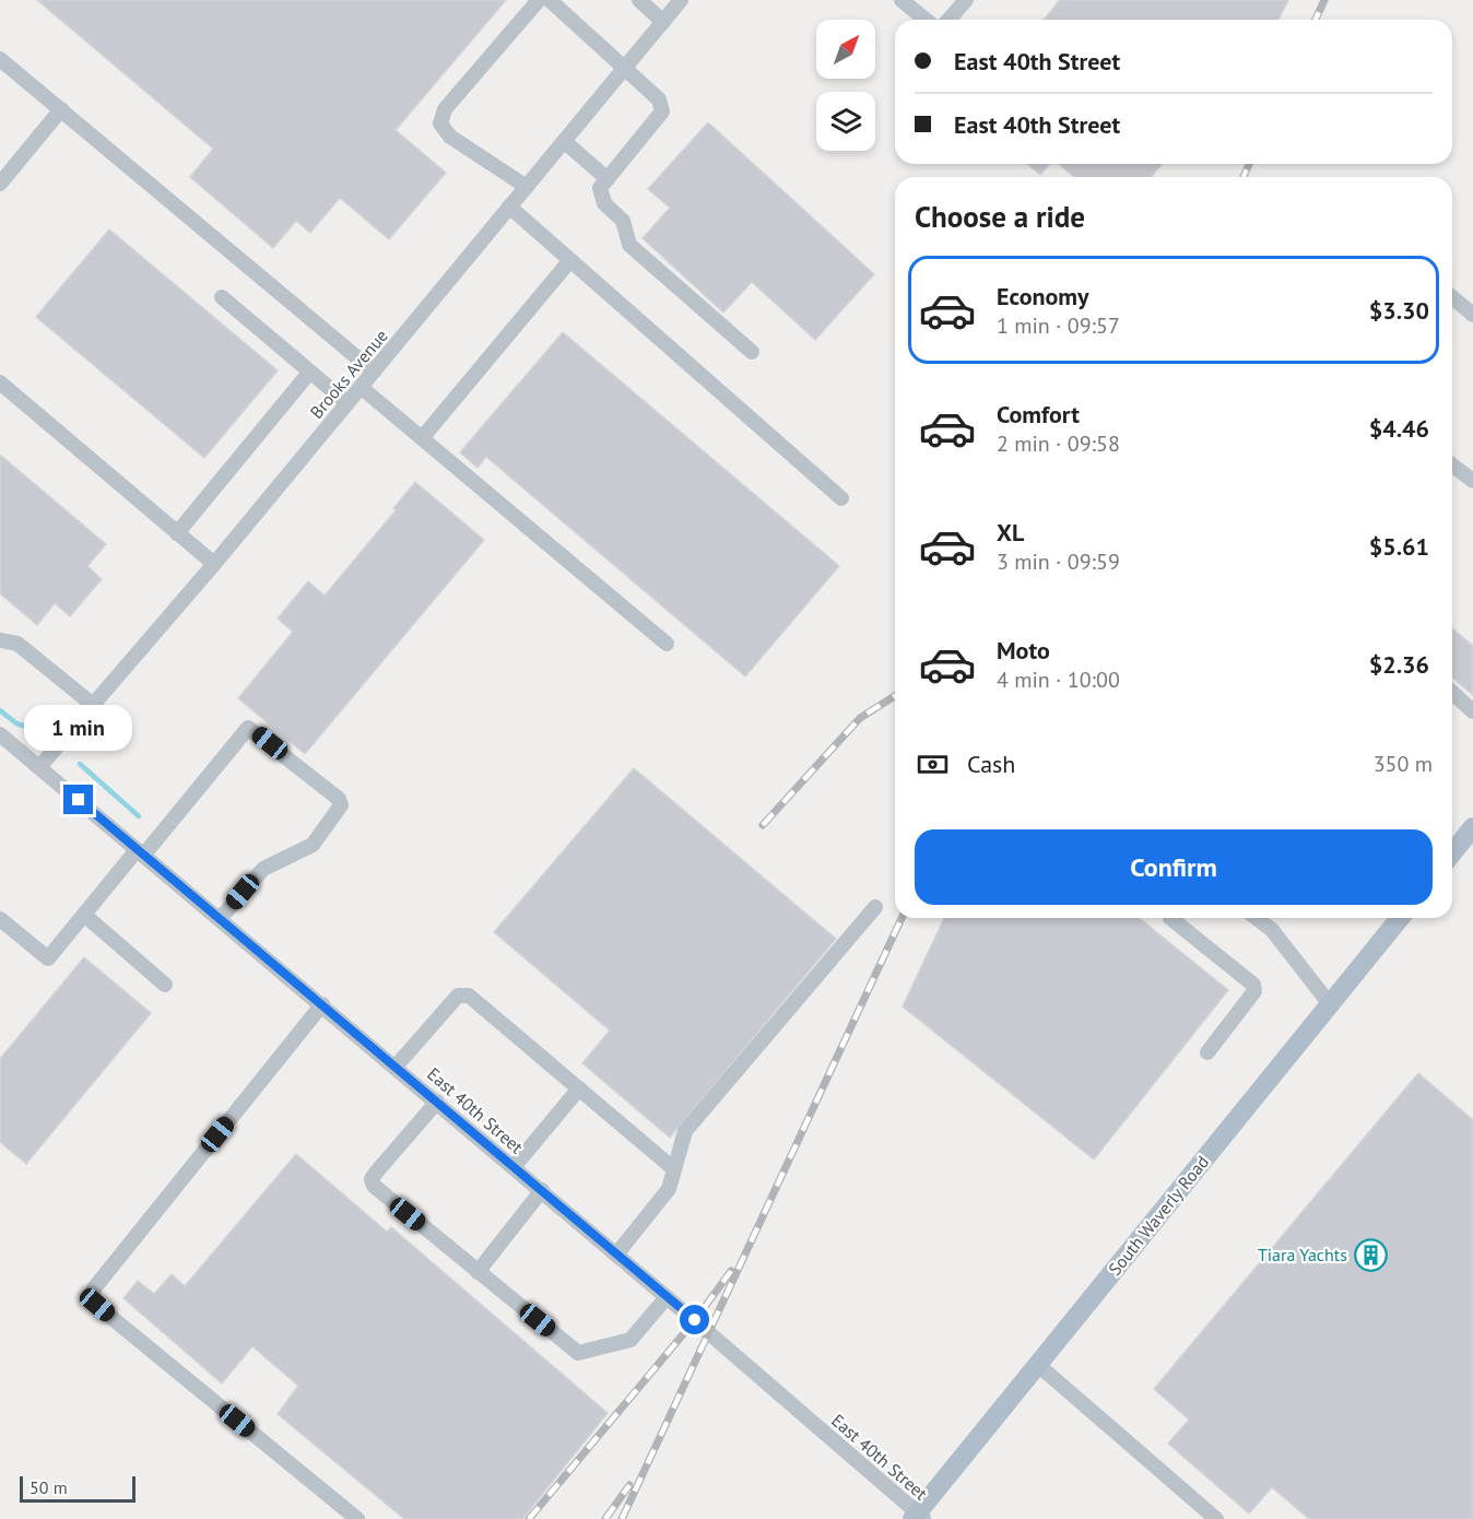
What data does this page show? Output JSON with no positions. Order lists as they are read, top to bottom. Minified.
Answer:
{"streets":{"main road":["South Waverly Road"],"street":["Brooks Avenue","East 40th Street"]},"crossings":[["Brooks Avenue","East 40th Street"],["East 40th Street","South Waverly Road"]],"places":{"building":["Tiara Yachts"]},"scale_bar":"50 m","north":"top right","page":{"banner":["East 40th Street","East 40th Street"],"heading":"Choose a ride","list":[{"name":"Economy","note":"1 min · 09:57","value":"$3.30"},{"name":"Comfort","note":"2 min · 09:58","value":"$4.46"},{"name":"XL","note":"3 min · 09:59","value":"$5.61"},{"name":"Moto","note":"4 min · 10:00","value":"$2.36"}],"bubble":"1 min","pay":["Cash","350 m"],"buttons":"Confirm","scale":"50 m"}}
